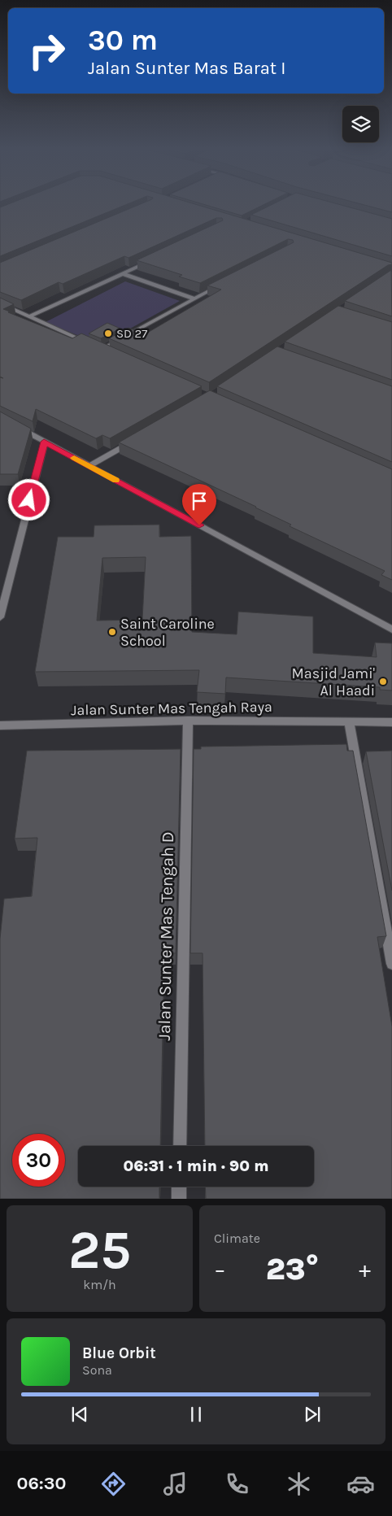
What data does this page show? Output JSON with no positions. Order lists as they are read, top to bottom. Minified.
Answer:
{"streets":{"street":["Jalan Sunter Mas Tengah Raya","Jalan Sunter Mas Tengah D"]},"crossings":[["Jalan Sunter Mas Tengah Raya","Jalan Sunter Mas Tengah D"]],"places":["SD 27","Saint Caroline School","Masjid Jami' Al Haadi"],"page":{"turn":["30 m","Jalan Sunter Mas Barat I"],"limit":"30","trip":"06:31 · 1 min · 90 m","tile":[["25","km/h"],"Climate"],"heat":["−","23°","+"],"song":["Blue Orbit","Sona"],"tabs":"06:30"}}
